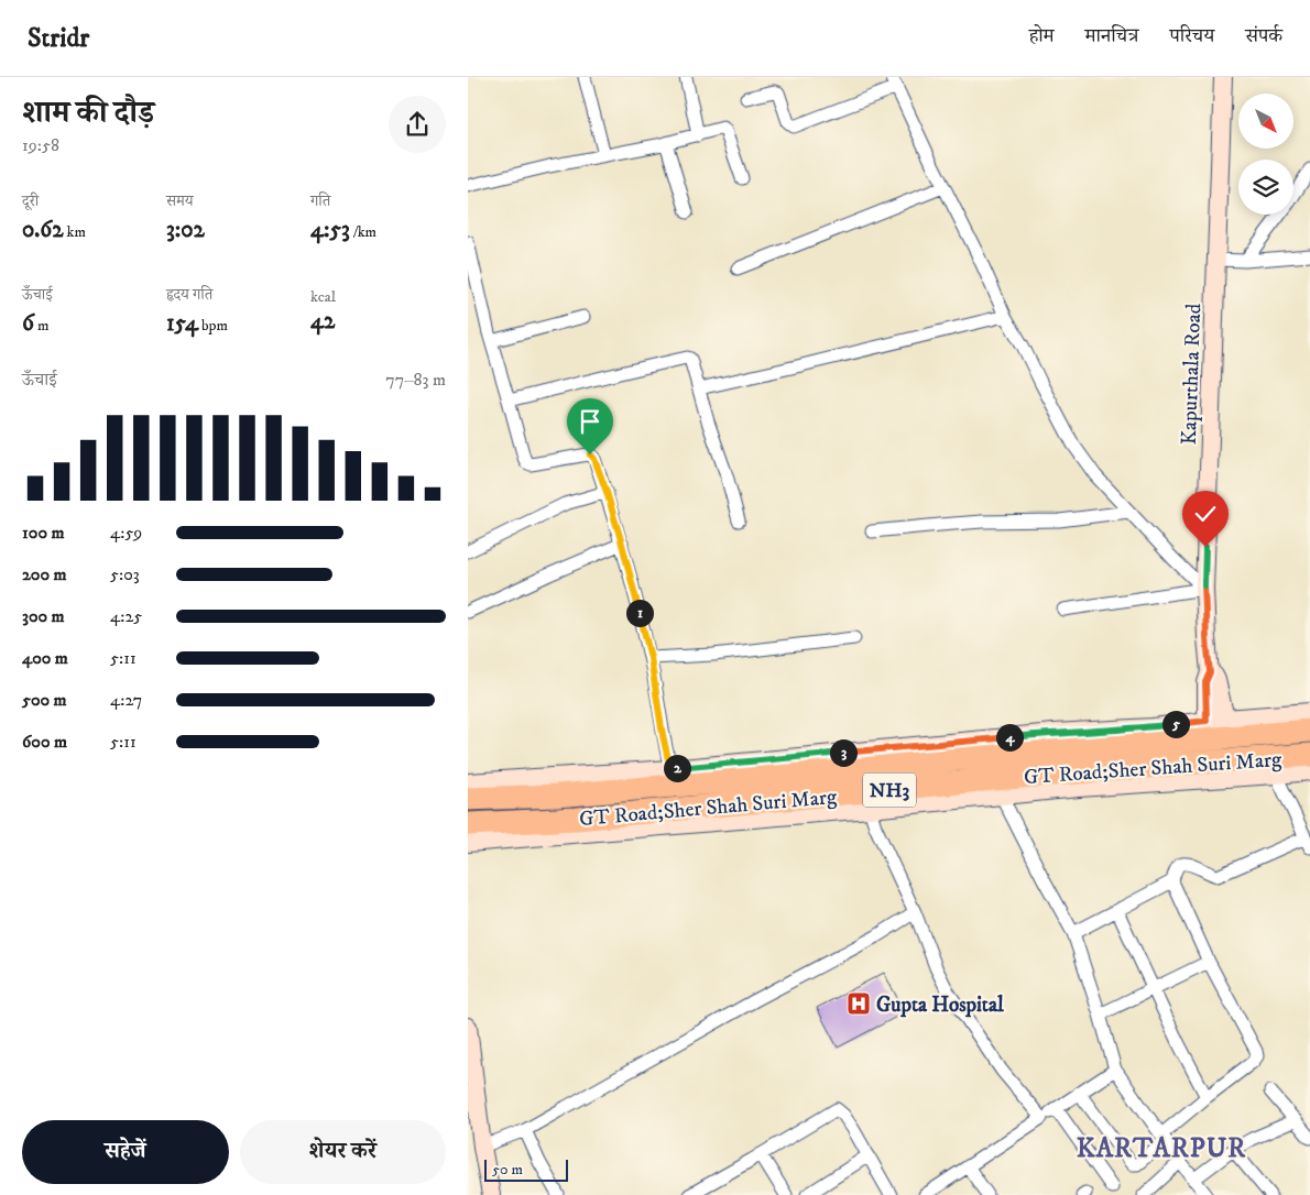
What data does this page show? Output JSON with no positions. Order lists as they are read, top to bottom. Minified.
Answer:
{"streets":{"highway":["GT Road;Sher Shah Suri Marg","NH3"],"main road":["Kapurthala Road"]},"districts":["KARTARPUR"],"places":{"hospital":["Gupta Hospital"]},"scale_bar":"50 m","north":"bottom right","page":{"header":"Stridr","nav":["होम","मानचित्र","परिचय","संपर्क"],"heading":["शाम की दौड़","19:58"],"stats":[["दूरी","0.62 km"],["समय","3:02"],["गति","4:53 /km"],["ऊँचाई","6 m"],["हृदय गति","154 bpm"],["kcal","42"]],"chart":["ऊँचाई","77–83 m"],"list":[{"name":"100 m","note":"4:59"},{"name":"200 m","note":"5:03"},{"name":"300 m","note":"4:25"},{"name":"400 m","note":"5:11"},{"name":"500 m","note":"4:27"},{"name":"600 m","note":"5:11"}],"pins":["1","5","4","3","2"],"buttons":["सहेजें","शेयर करें"],"scale":"50 m"}}
